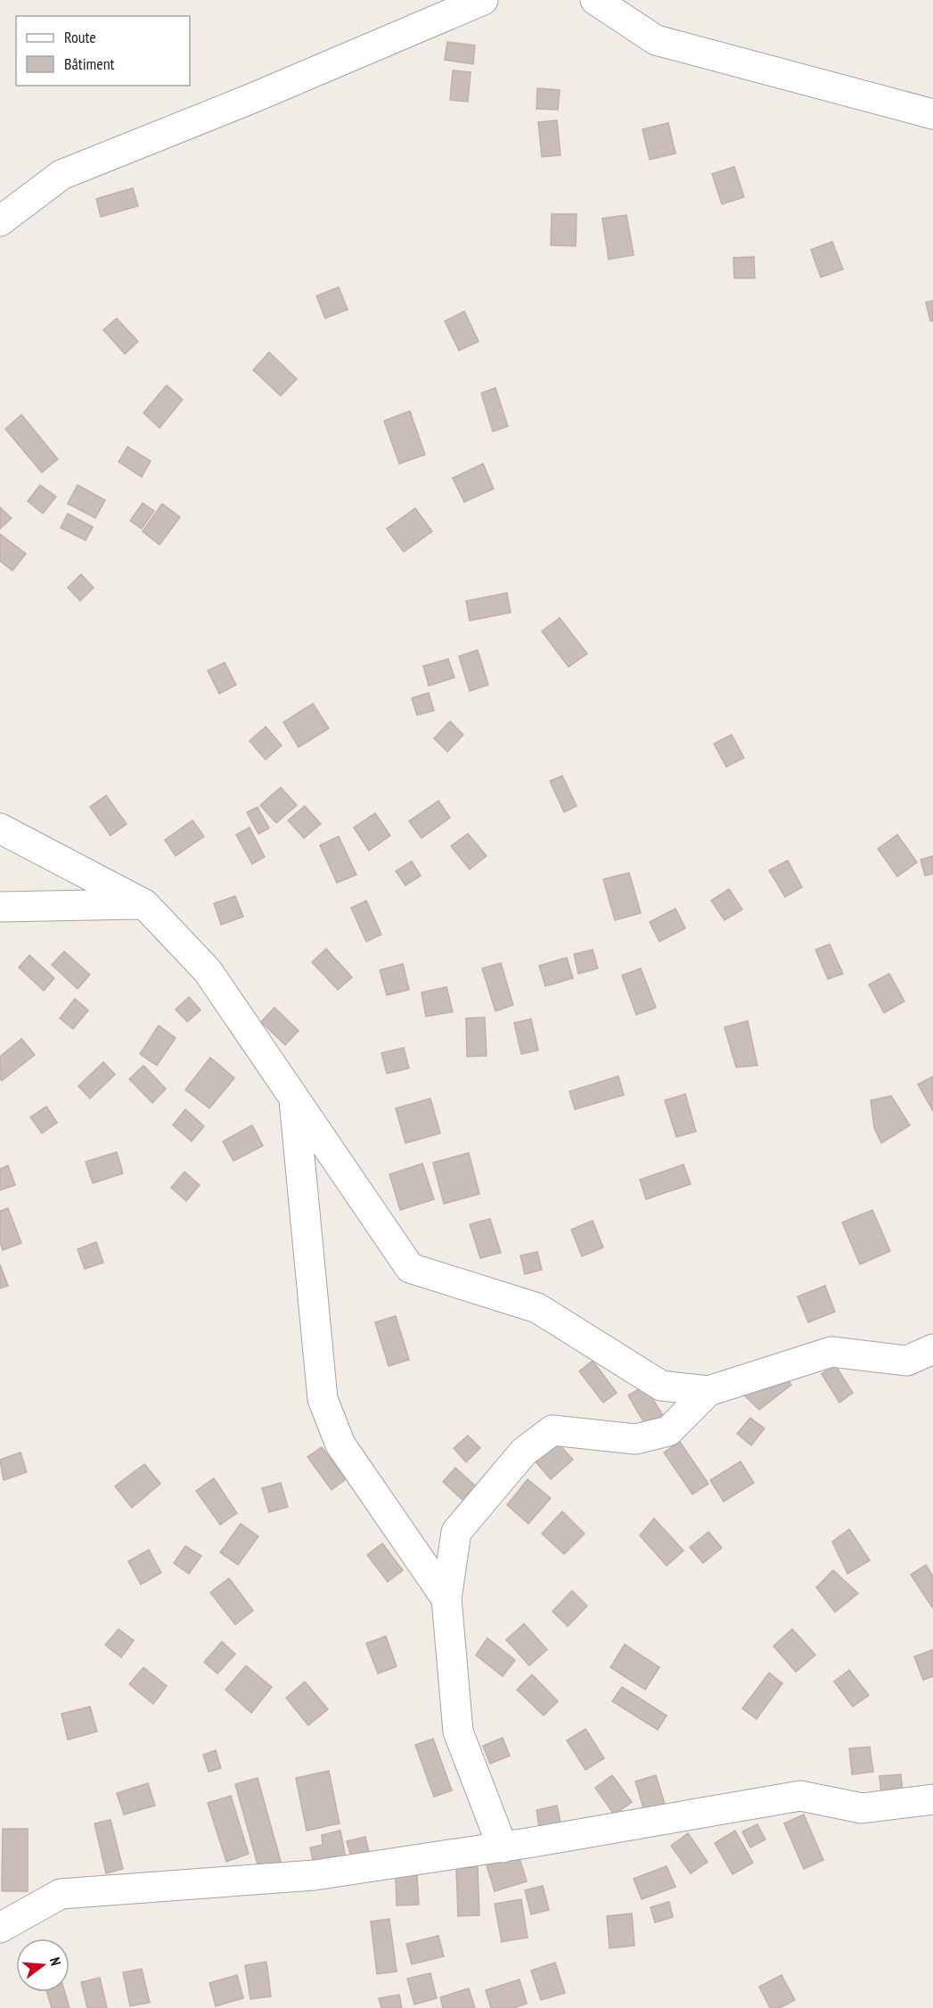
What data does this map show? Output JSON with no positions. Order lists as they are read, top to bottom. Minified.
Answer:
{"legend":["Route","Bâtiment"],"north":"right"}
